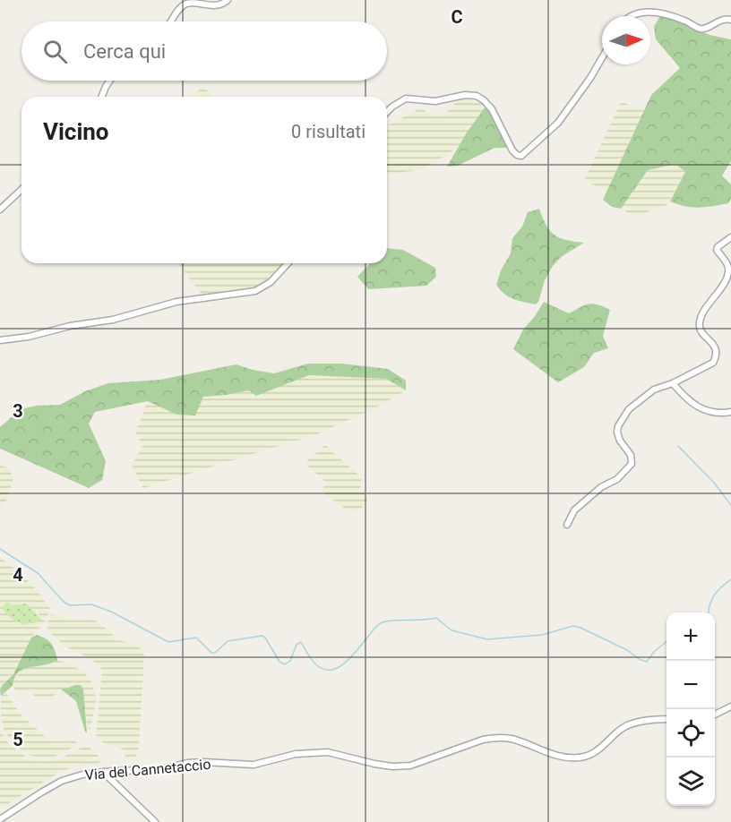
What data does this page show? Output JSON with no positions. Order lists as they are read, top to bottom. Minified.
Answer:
{"streets":{"street":["Via del Cannetaccio"]},"north":"right","page":{"search":"Cerca qui","heading":["Vicino","0 risultati"],"map_buttons":["+","−"]},"grid":{"columns":["C"],"rows":["3","4","5"]}}
